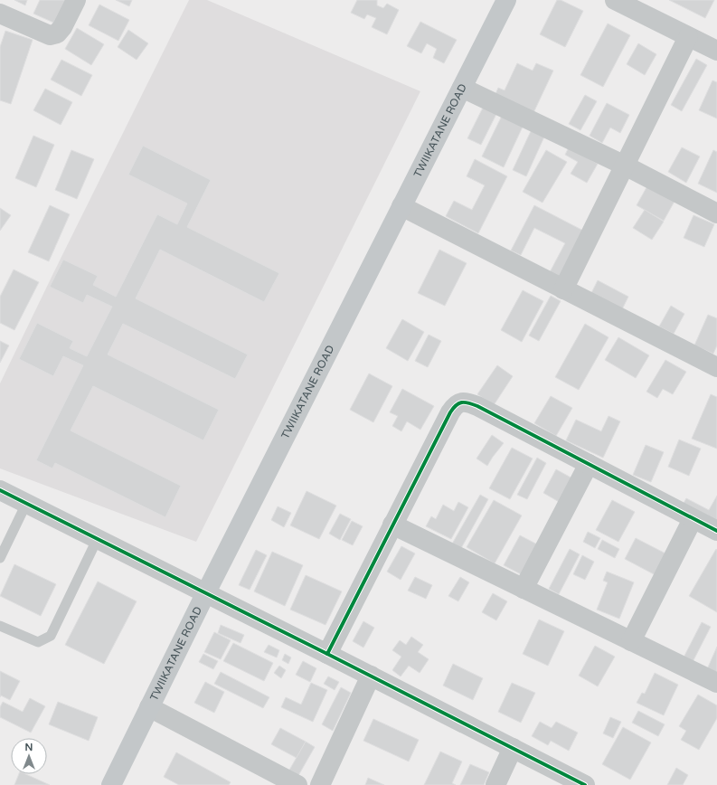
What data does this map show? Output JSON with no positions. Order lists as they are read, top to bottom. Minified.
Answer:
{"streets":{"main road":["TWIIKATANE ROAD"]},"north":"top"}
